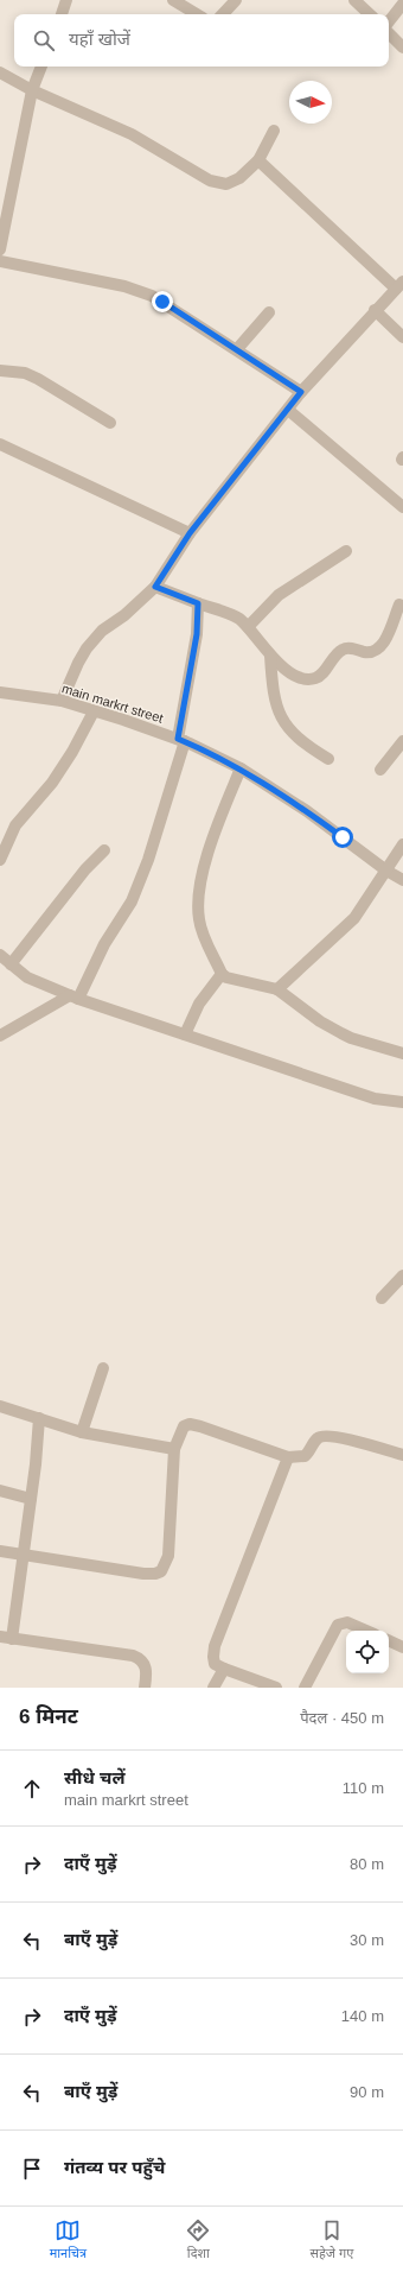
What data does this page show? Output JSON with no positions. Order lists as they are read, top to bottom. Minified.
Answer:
{"streets":{"street":["main markrt street"]},"north":"right","page":{"search":"यहाँ खोजें","heading":["6 मिनट","पैदल · 450 m"],"list":[["सीधे चलें","main markrt street","110 m"],["दाएँ मुड़ें","80 m"],["बाएँ मुड़ें","30 m"],["दाएँ मुड़ें","140 m"],["बाएँ मुड़ें","90 m"],"गंतव्य पर पहुँचे"],"nav":["मानचित्र","दिशा","सहेजे गए"]}}
